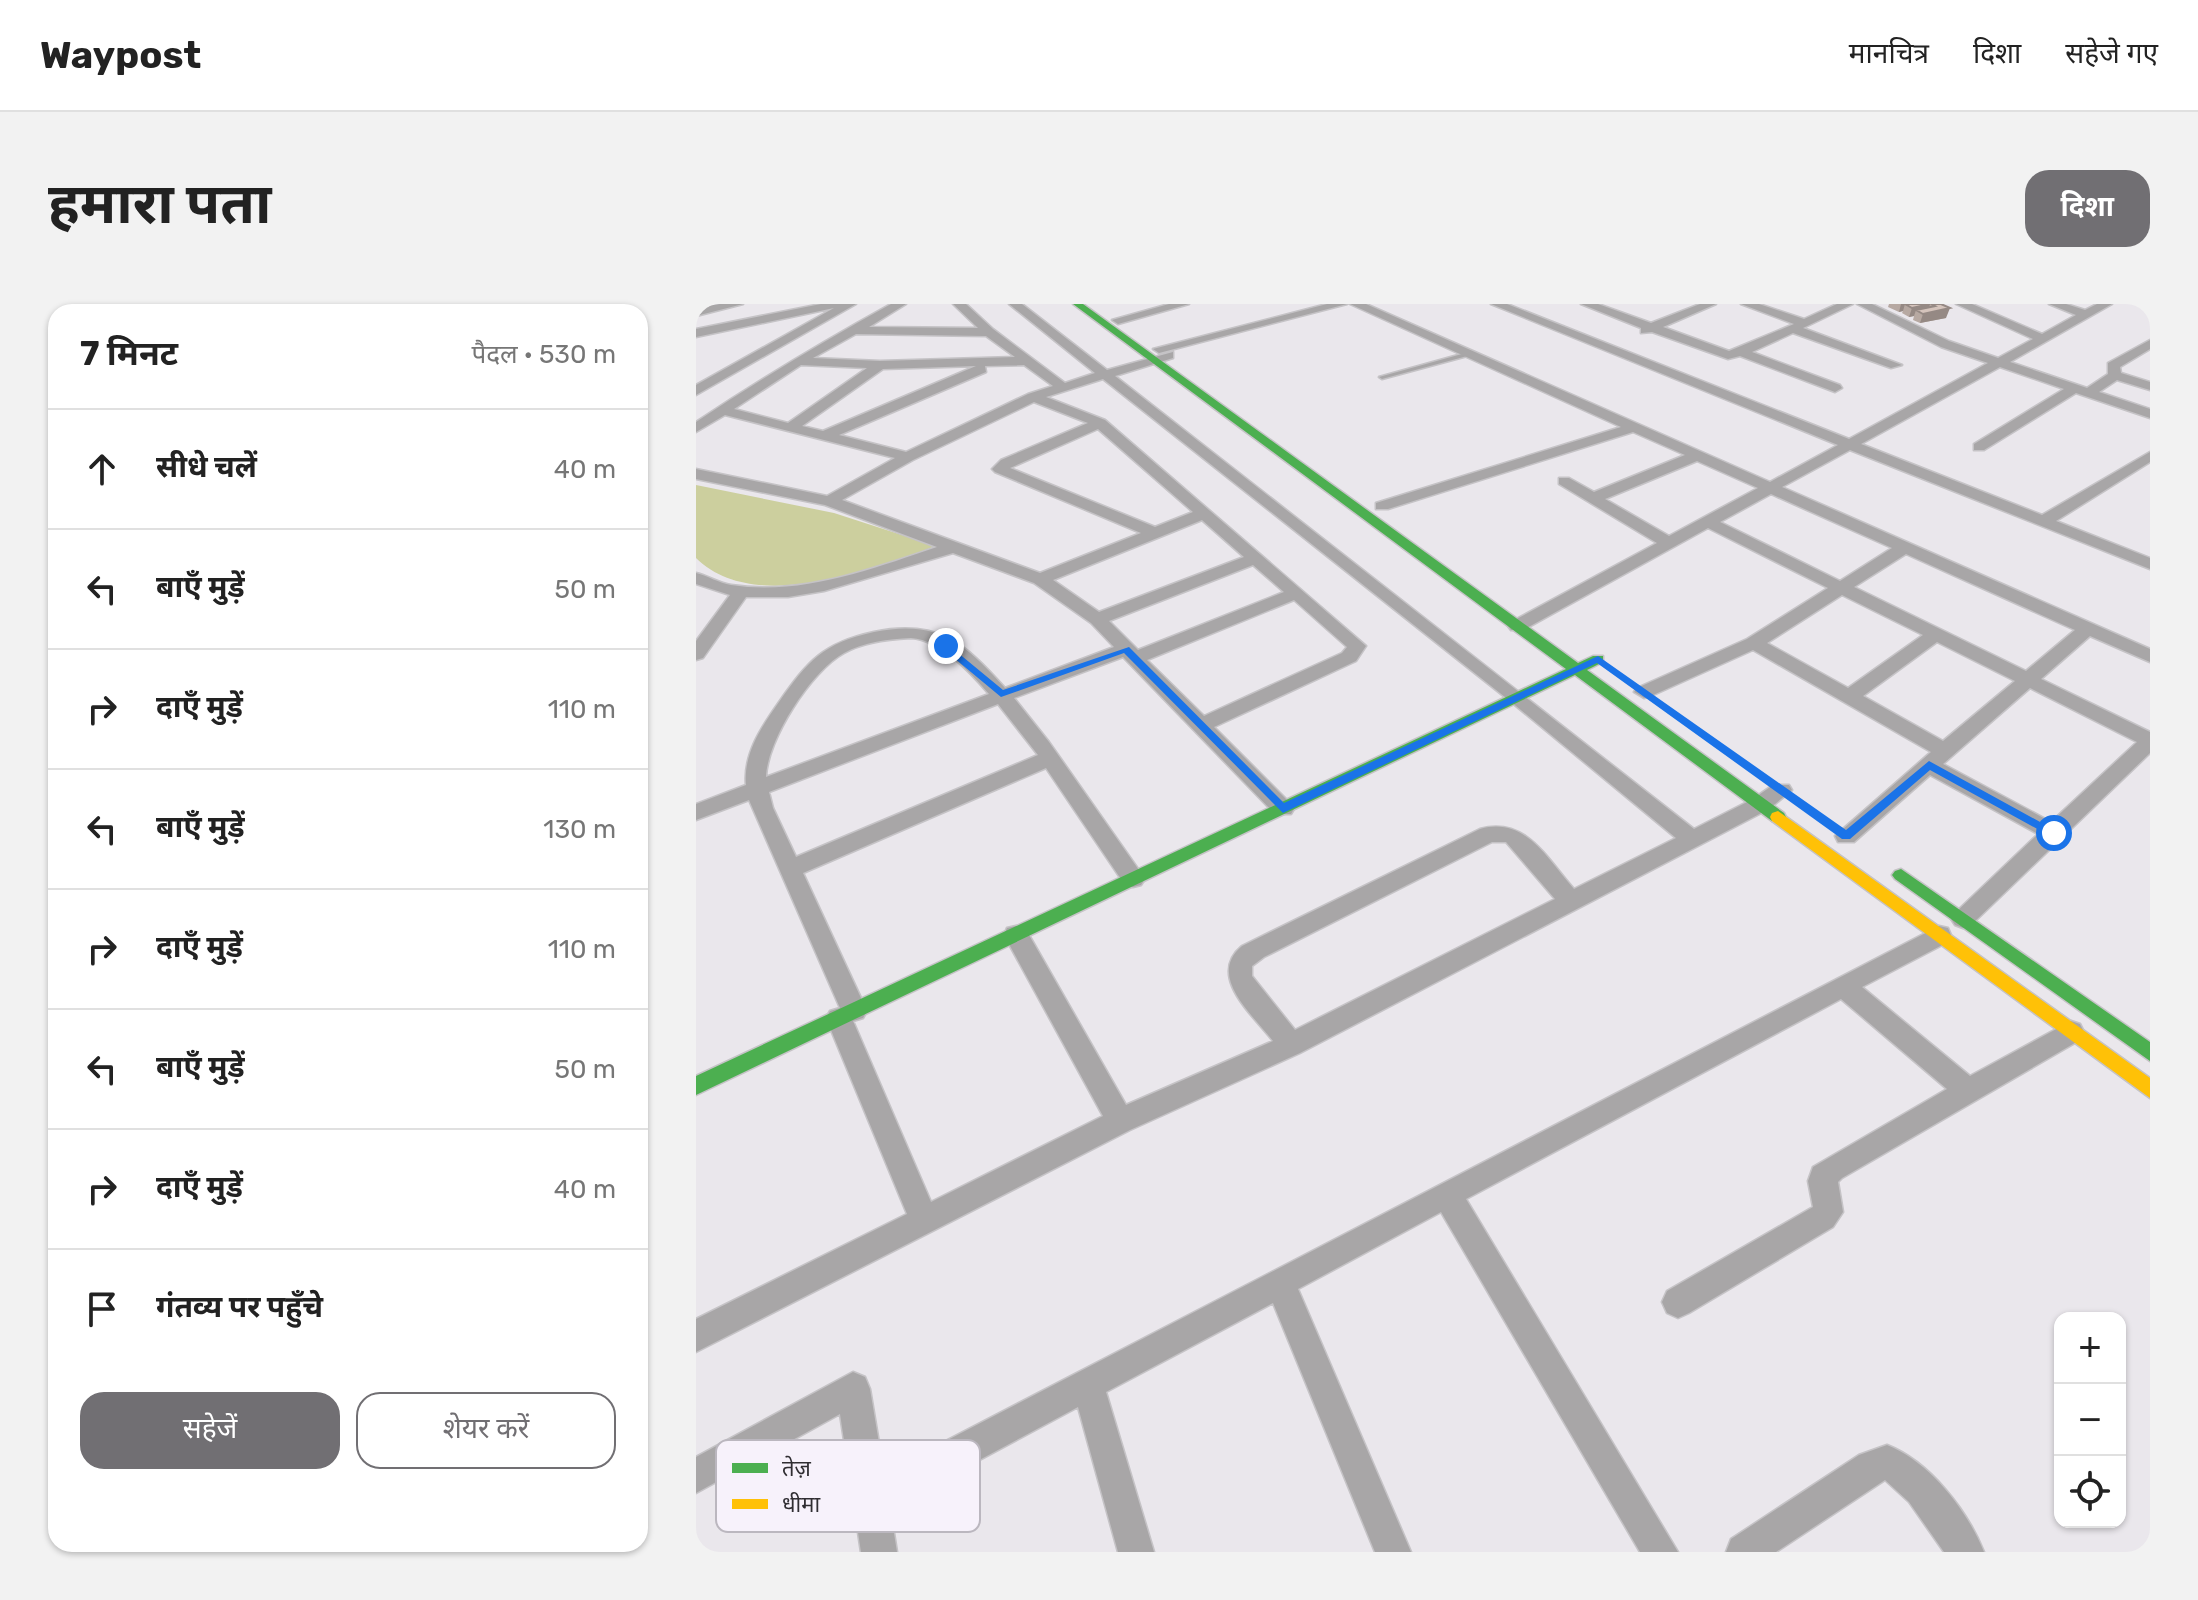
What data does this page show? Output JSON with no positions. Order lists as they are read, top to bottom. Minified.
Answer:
{"legend":["तेज़","धीमा"],"page":{"header":"Waypost","nav":["मानचित्र","दिशा","सहेजे गए"],"buttons":["दिशा",["सहेजें","शेयर करें"]],"title":"हमारा पता","heading":["7 मिनट","पैदल · 530 m"],"list":[["सीधे चलें","40 m"],["बाएँ मुड़ें","50 m"],["दाएँ मुड़ें","110 m"],["बाएँ मुड़ें","130 m"],["दाएँ मुड़ें","110 m"],["बाएँ मुड़ें","50 m"],["दाएँ मुड़ें","40 m"],"गंतव्य पर पहुँचे"],"map_buttons":["+","−"]}}
